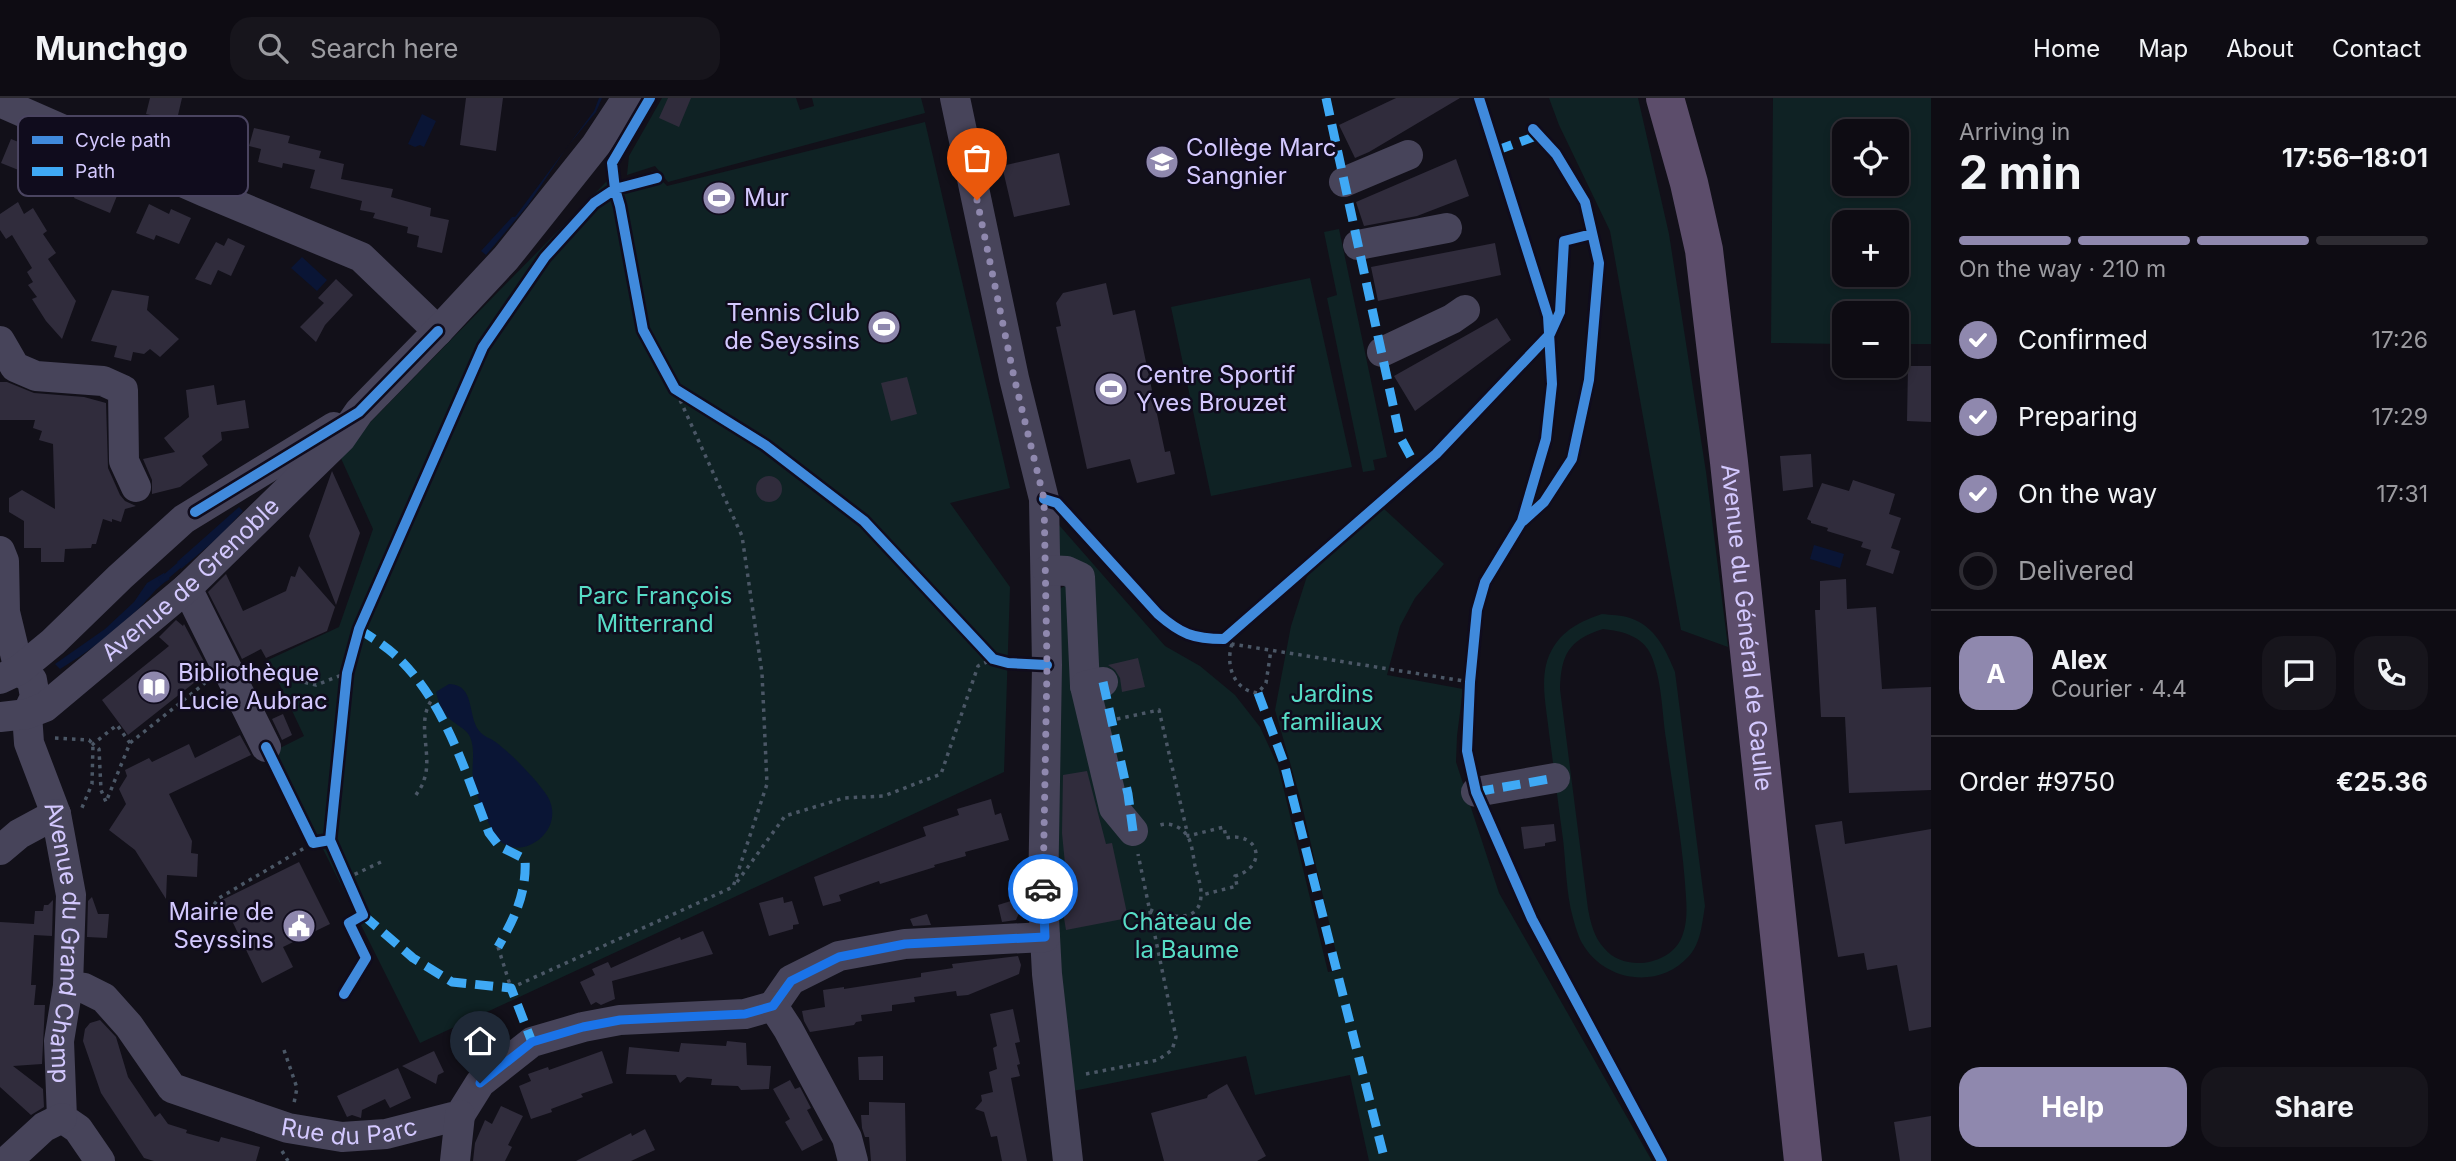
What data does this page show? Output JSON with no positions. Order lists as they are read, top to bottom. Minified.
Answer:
{"streets":{"main road":["Avenue du Général de Gaulle"],"street":["Avenue de Grenoble","Avenue du Grand Champ","Rue du Parc"]},"crossings":[["Avenue de Grenoble","Avenue du Grand Champ"],["Avenue du Grand Champ","Rue du Parc"]],"parks":["Parc François Mitterrand","Jardins familiaux","Château de la Baume"],"places":{"school or university":["Collège Marc Sangnier"],"sports":["Mur","Tennis Club de Seyssins","Centre Sportif Yves Brouzet"],"library":["Bibliothèque Lucie Aubrac"],"public building":["Mairie de Seyssins"]},"legend":["Cycle path","Path"],"page":{"header":"Munchgo","search":"Search here","nav":["Home","Map","About","Contact"],"heading":["2 min","Arriving in","17:56–18:01"],"panel":["Alex","Courier · 4.4","Order #9750","€25.36"],"map_buttons":["+","−"],"bar":"On the way · 210 m","list":[["Confirmed","17:26"],["Preparing","17:29"],["On the way","17:31"],"Delivered"],"round":"A","buttons":["Help","Share"]}}
